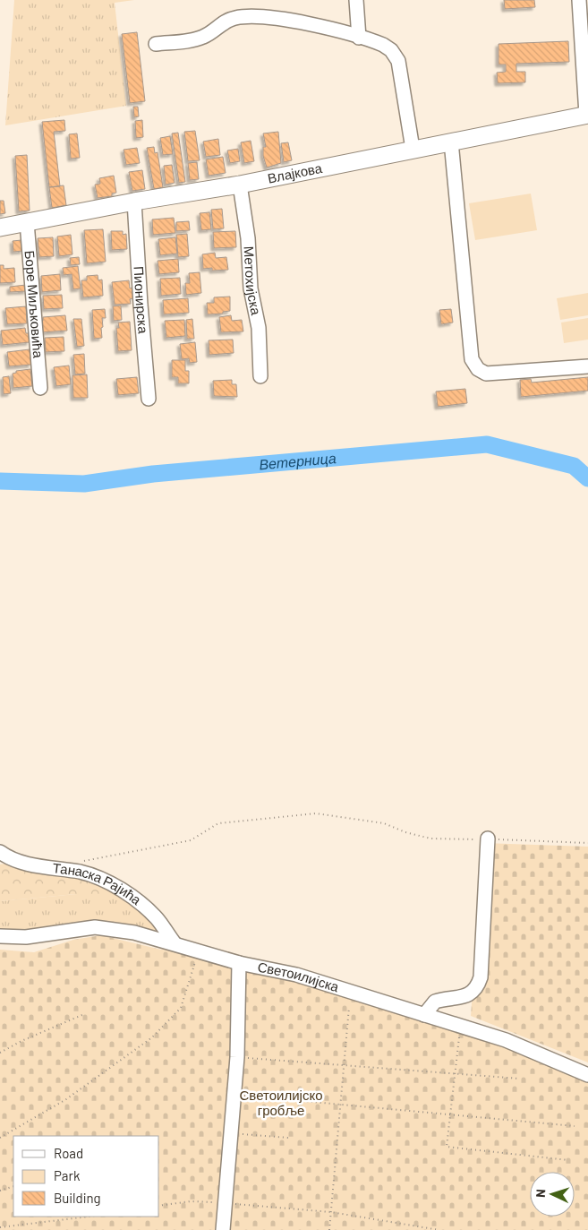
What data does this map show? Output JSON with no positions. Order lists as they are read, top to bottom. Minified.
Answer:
{"streets":{"main road":["Влајкова"],"street":["Метохијска","Пионирска","Боре Миљковића","Танаска Рајића","Светоилијска"]},"crossings":[["Влајкова","Метохијска"],["Влајкова","Пионирска"],["Влајкова","Боре Миљковића"],["Танаска Рајића","Светоилијска"]],"water":["Ветерница"],"parks":["Светоилијско гробље"],"legend":["Road","Park","Building"],"north":"left"}
